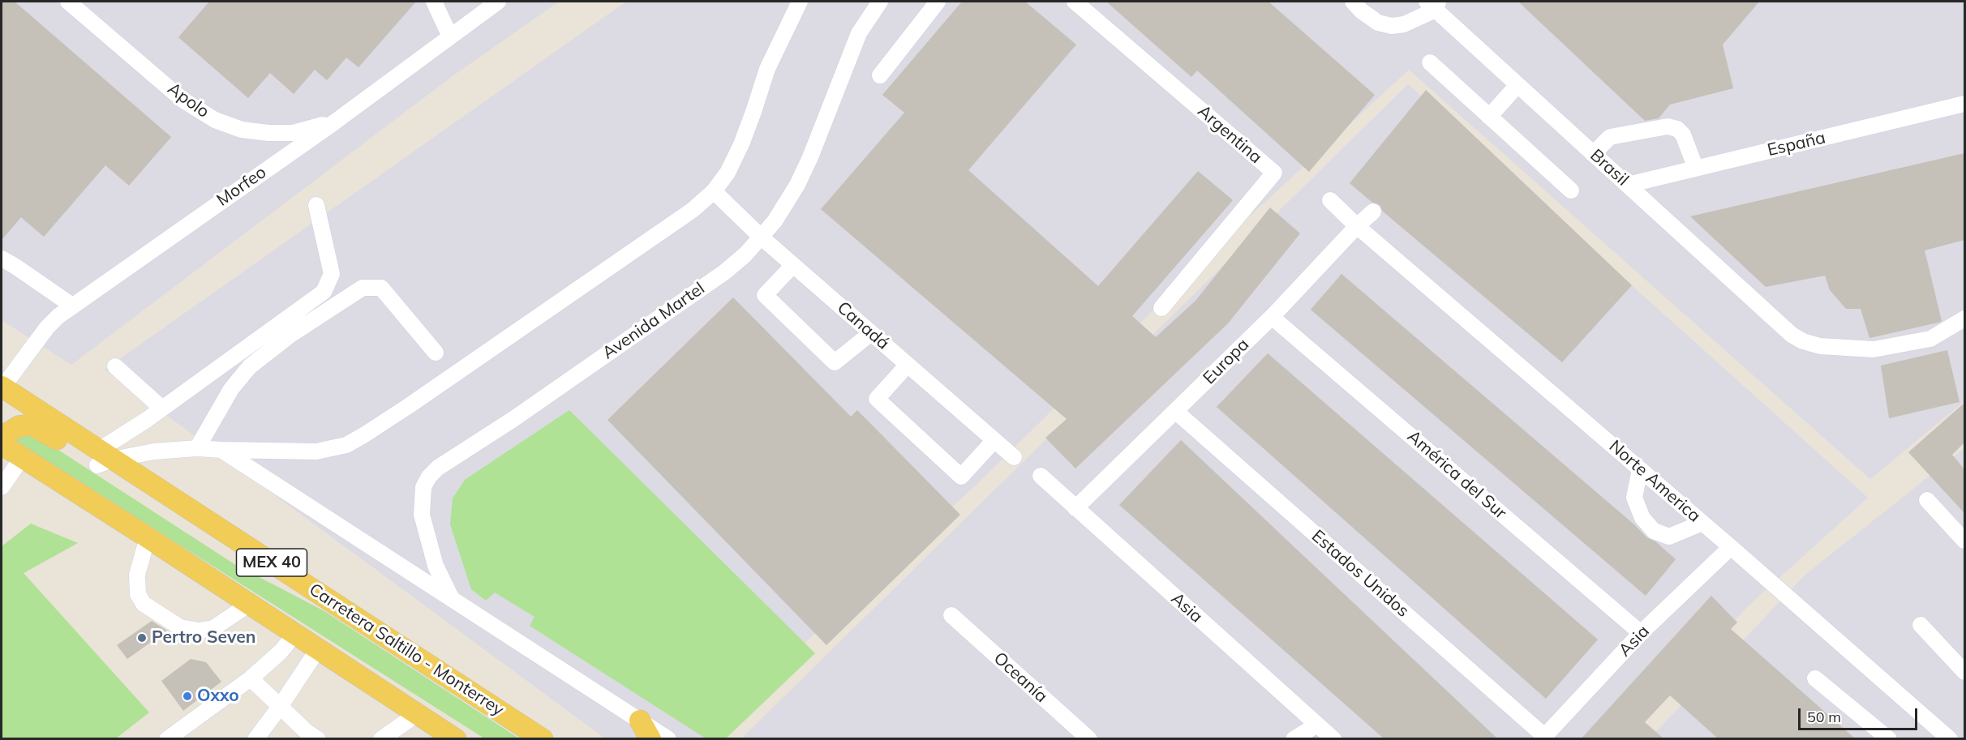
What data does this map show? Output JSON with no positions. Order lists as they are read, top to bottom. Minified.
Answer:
{"streets":{"main road":["MEX 40","Carretera Saltillo - Monterrey"],"street":["Apolo","Argentina","España","Brasil","Morfeo","Avenida Martel","Canadá","Europa","América del Sur","Norte America","Estados Unidos","Asia","Oceanía"]},"crossings":[["Apolo","Morfeo"],["España","Brasil"],["Avenida Martel","Canadá"],["Europa","América del Sur"],["Europa","Norte America"],["Europa","Estados Unidos"],["Europa","Asia"],["América del Sur","Asia"],["Norte America","Asia"],["Estados Unidos","Asia"]],"places":["Pertro Seven","Oxxo"],"scale_bar":"50 m"}
